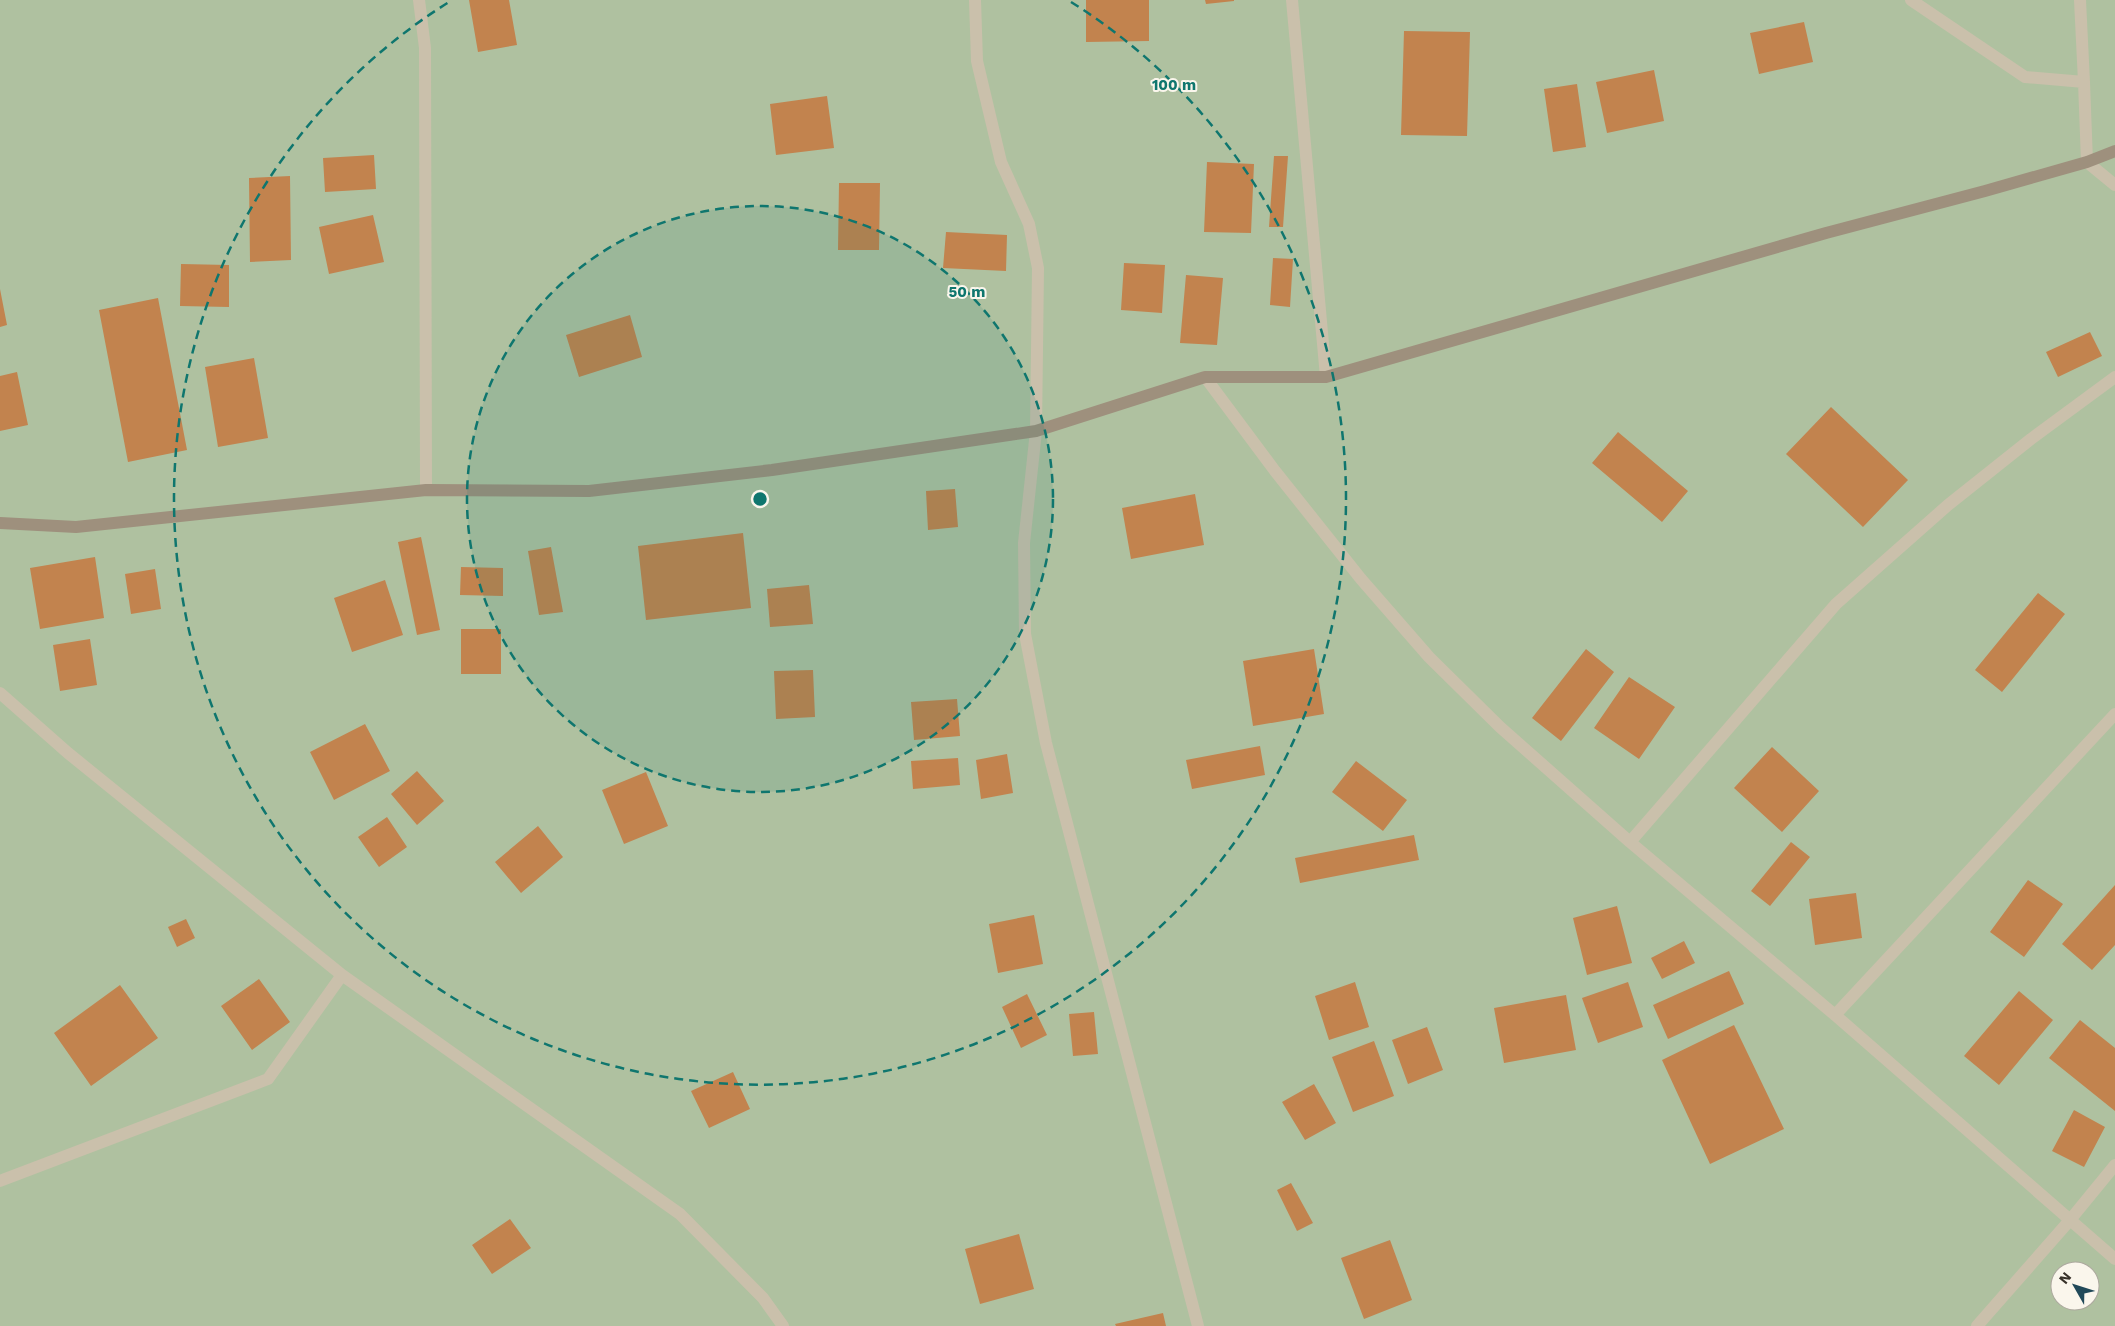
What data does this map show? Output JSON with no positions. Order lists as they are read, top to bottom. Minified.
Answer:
{"north":"top left","rings":["100 m","50 m"]}
